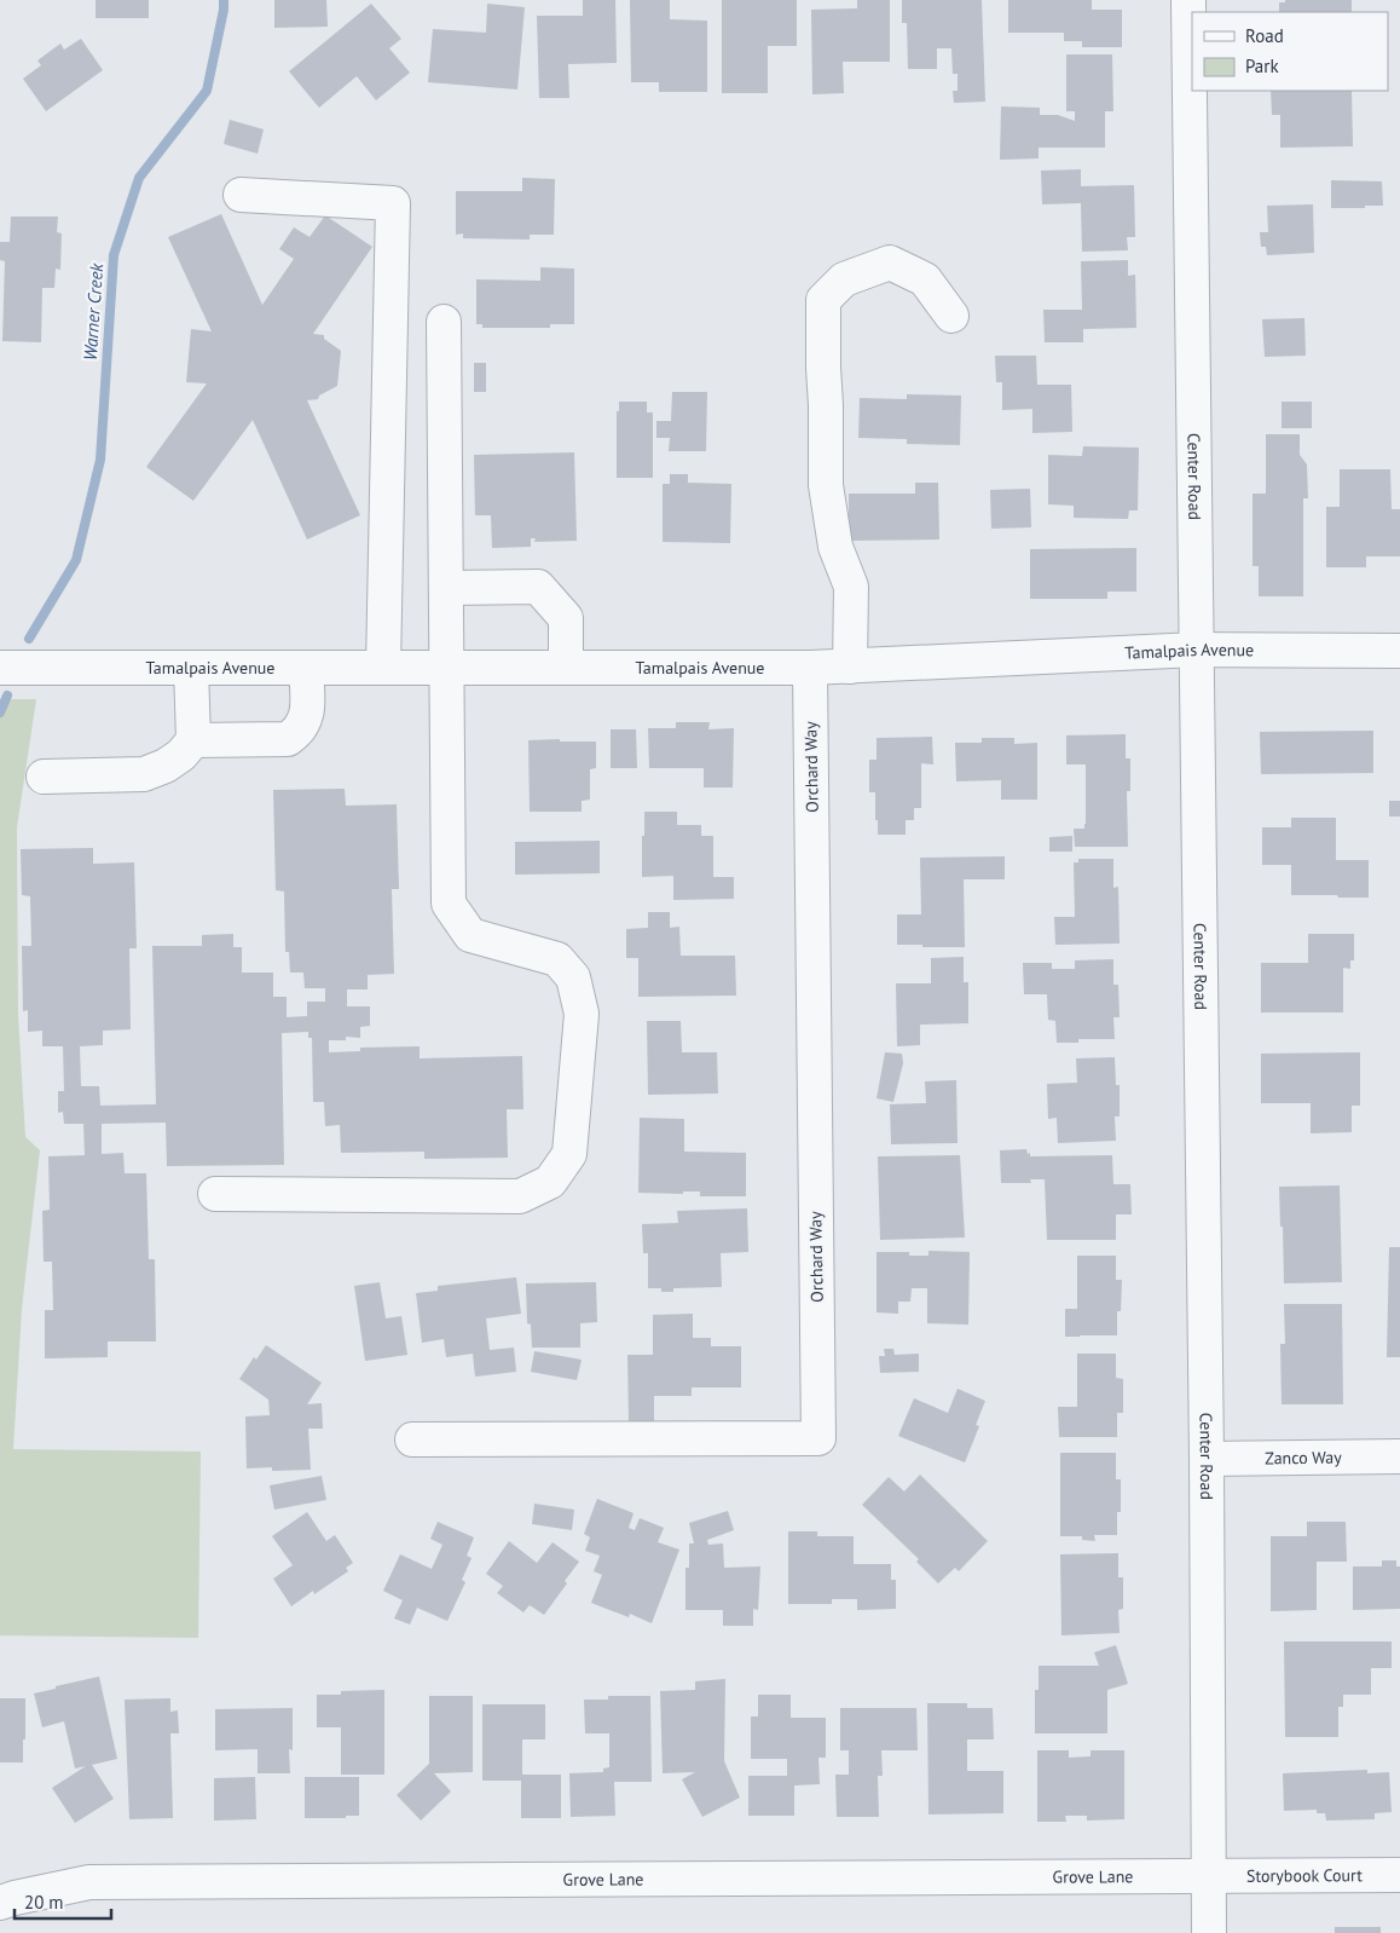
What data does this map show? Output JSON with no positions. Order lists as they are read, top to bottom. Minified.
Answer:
{"streets":{"street":["Center Road","Tamalpais Avenue","Orchard Way","Zanco Way","Storybook Court","Grove Lane"]},"crossings":[["Center Road","Tamalpais Avenue"],["Center Road","Zanco Way"],["Center Road","Storybook Court"],["Center Road","Grove Lane"],["Tamalpais Avenue","Orchard Way"],["Storybook Court","Grove Lane"]],"water":["Warner Creek"],"legend":["Road","Park"],"scale_bar":"20 m"}
